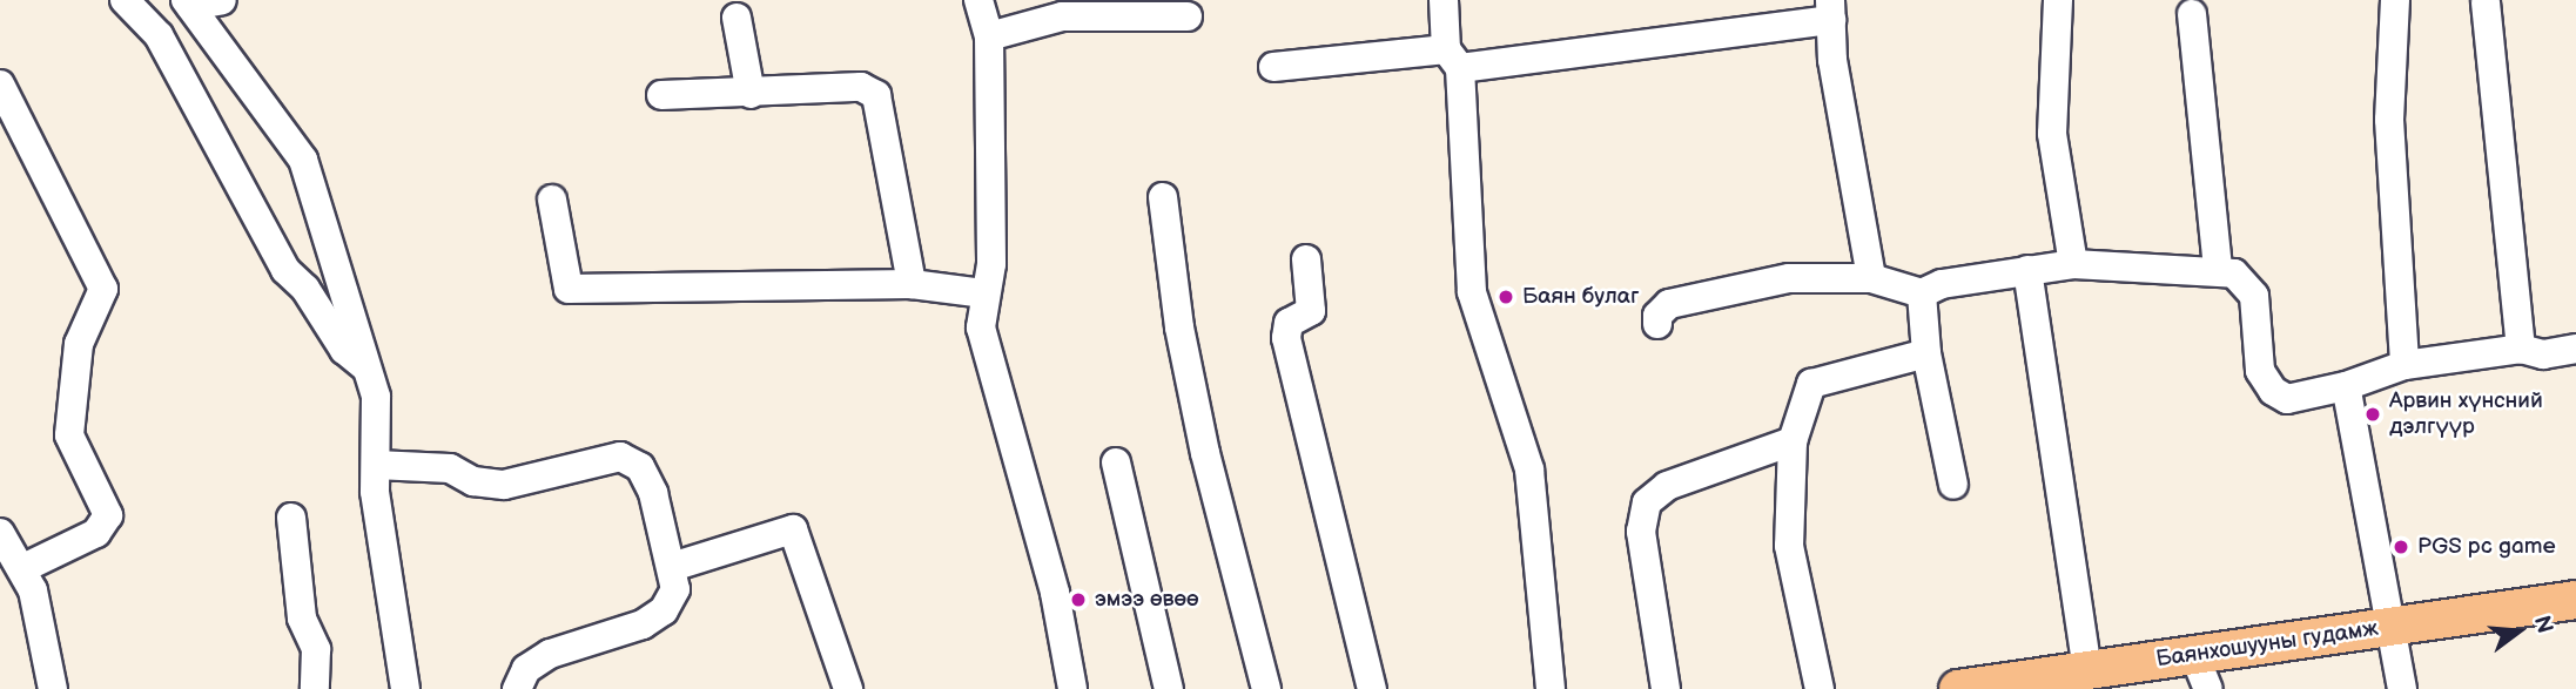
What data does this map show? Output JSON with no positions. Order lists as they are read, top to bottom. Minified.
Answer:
{"streets":{"main road":["Баянхошууны гудамж"]},"places":["Баян булаг","Арвин хүнсний дэлгүүр","PGS pc game","эмээ өвөө"],"north":"right"}
